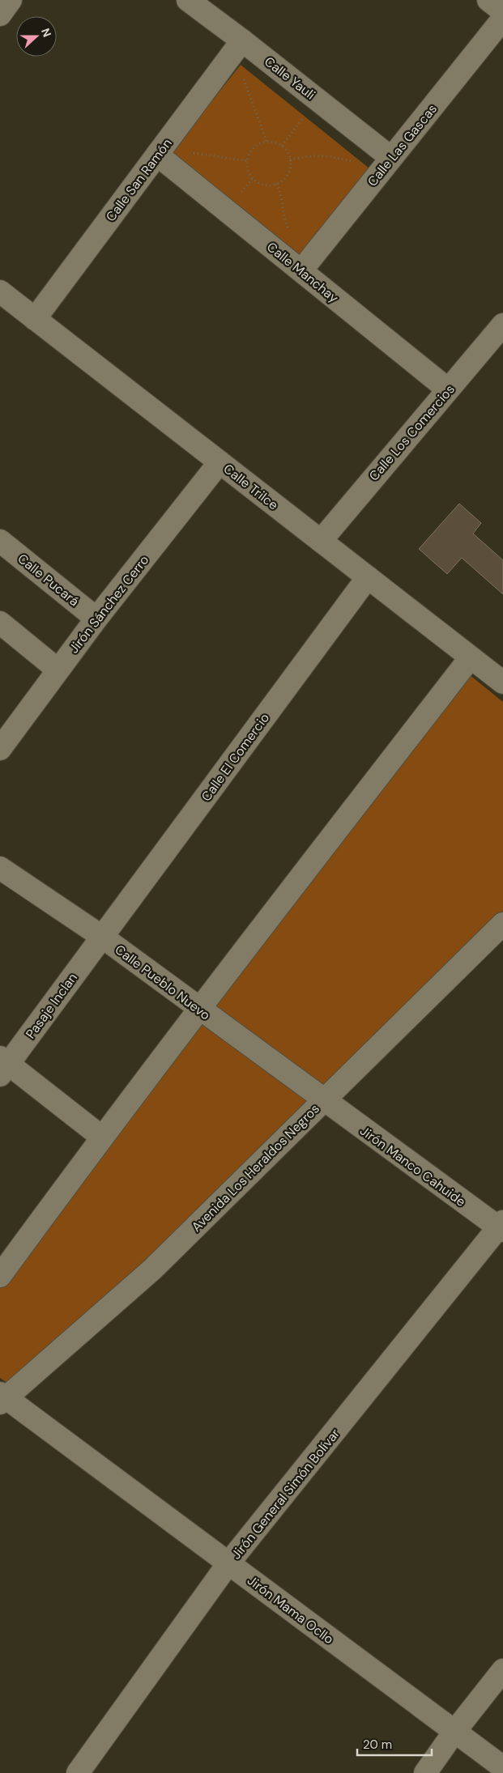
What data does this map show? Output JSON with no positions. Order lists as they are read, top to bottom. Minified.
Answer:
{"streets":{"street":["Calle Yauli","Calle Las Gascas","Calle San Ramón","Calle Manchay","Calle Los Comercios","Calle Trilce","Calle Pucará","Jirón Sánchez Cerro","Calle El Comercio","Calle Pueblo Nuevo","Pasaje Inclan","Jirón Manco Cahuide","Avenida Los Heraldos Negros","Jirón General Simón Bolívar","Jirón Mama Ocllo"]},"crossings":[["Calle Yauli","Calle Las Gascas"],["Calle Yauli","Calle San Ramón"],["Calle Las Gascas","Calle Manchay"],["Calle San Ramón","Calle Manchay"],["Calle San Ramón","Calle Trilce"],["Calle Manchay","Calle Los Comercios"],["Calle Los Comercios","Calle Trilce"],["Calle Trilce","Jirón Sánchez Cerro"],["Calle Trilce","Calle El Comercio"],["Calle Pucará","Jirón Sánchez Cerro"],["Calle El Comercio","Calle Pueblo Nuevo"],["Calle El Comercio","Pasaje Inclan"],["Calle Pueblo Nuevo","Pasaje Inclan"],["Calle Pueblo Nuevo","Jirón Manco Cahuide"],["Calle Pueblo Nuevo","Avenida Los Heraldos Negros"],["Jirón Manco Cahuide","Avenida Los Heraldos Negros"],["Jirón Manco Cahuide","Jirón General Simón Bolívar"],["Avenida Los Heraldos Negros","Jirón Mama Ocllo"],["Jirón General Simón Bolívar","Jirón Mama Ocllo"]],"scale_bar":"20 m","north":"right"}
